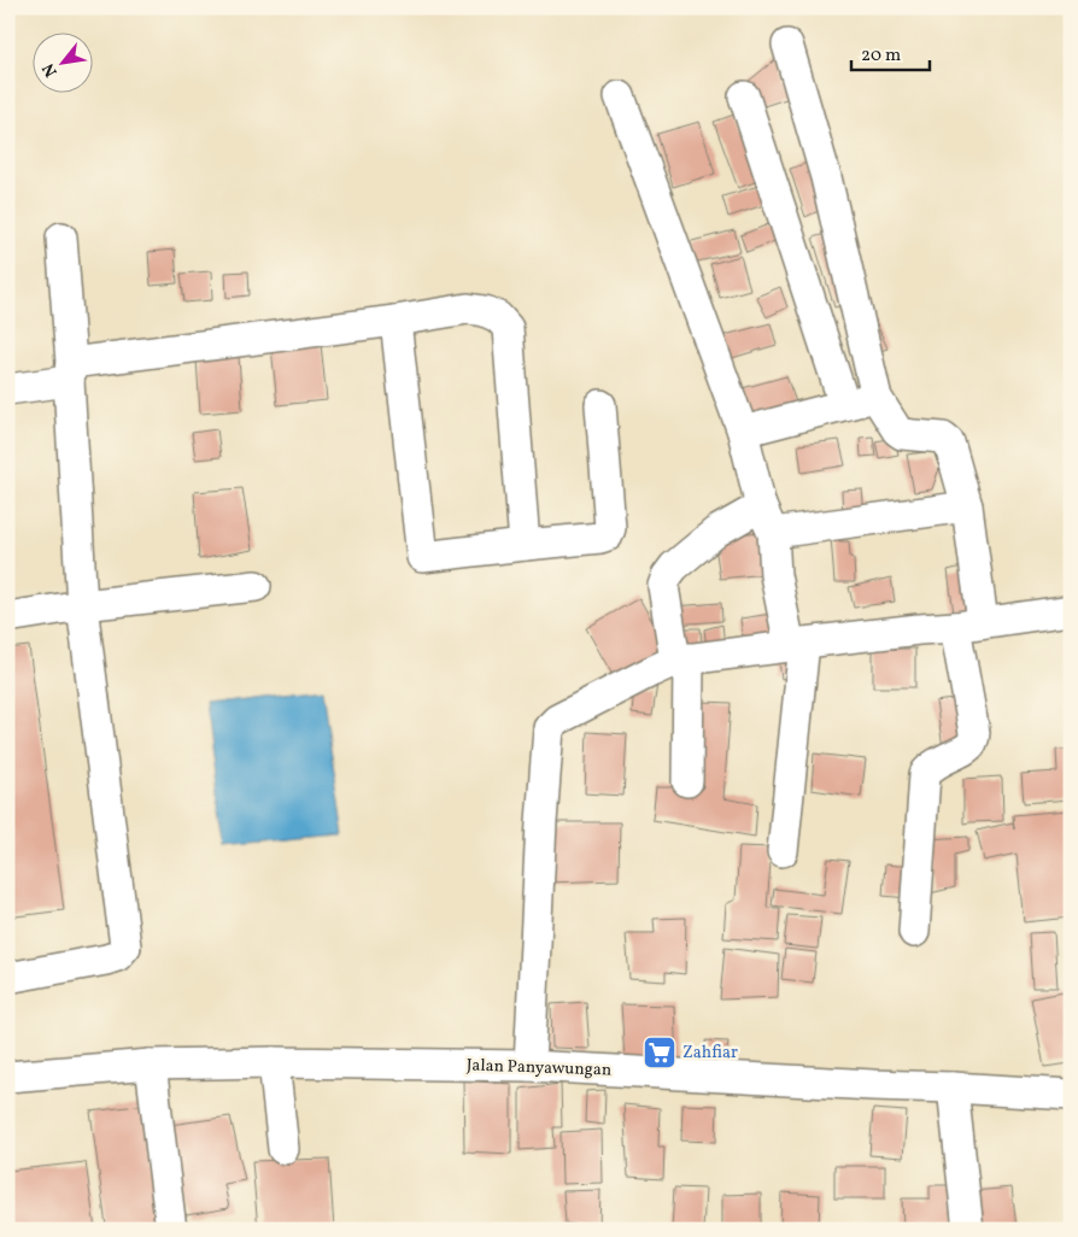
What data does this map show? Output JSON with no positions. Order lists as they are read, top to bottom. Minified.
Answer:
{"streets":{"street":["Jalan Panyawungan"]},"places":{"supermarket":["Zahfiar"]},"scale_bar":"20 m","north":"bottom left"}
